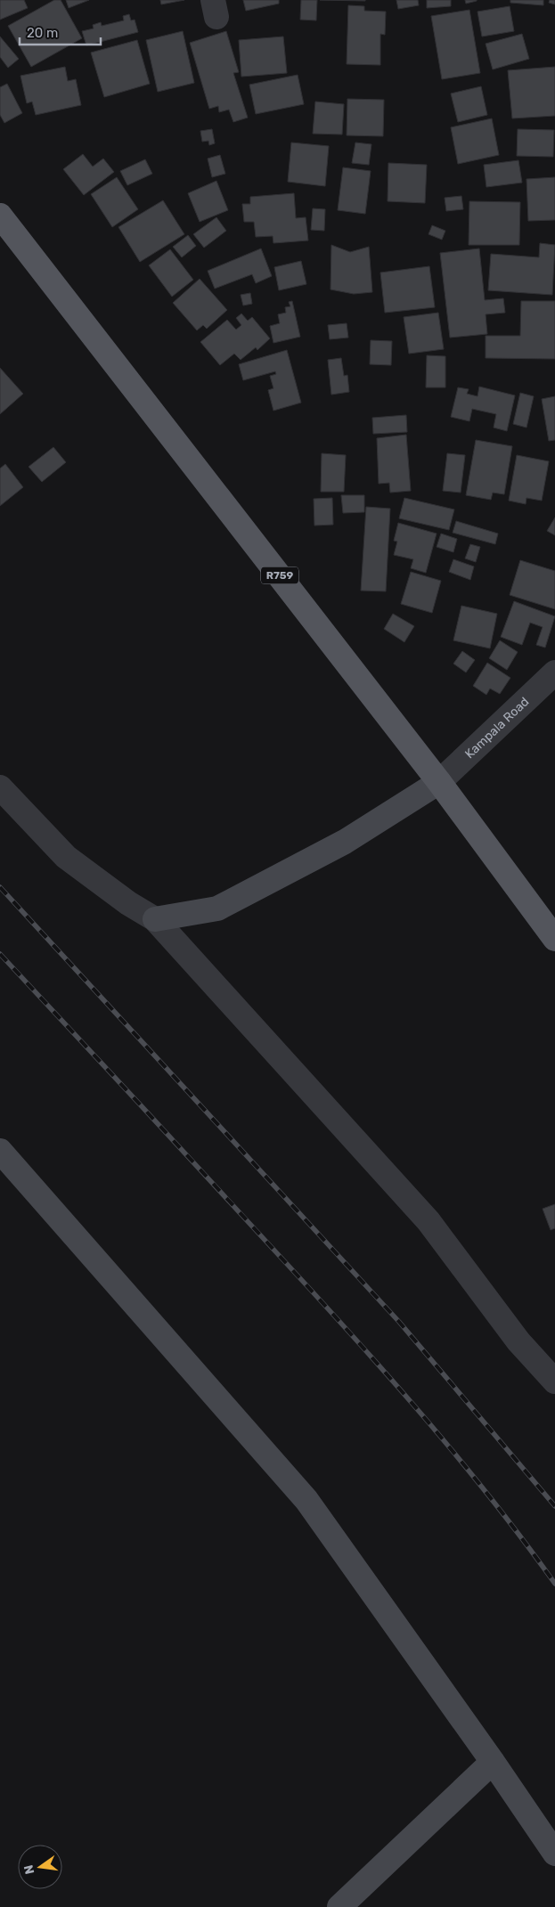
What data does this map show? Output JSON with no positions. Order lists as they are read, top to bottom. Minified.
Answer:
{"streets":{"main road":["R759"],"street":["Kampala Road"]},"crossings":[["R759","Kampala Road"]],"scale_bar":"20 m","north":"left"}
